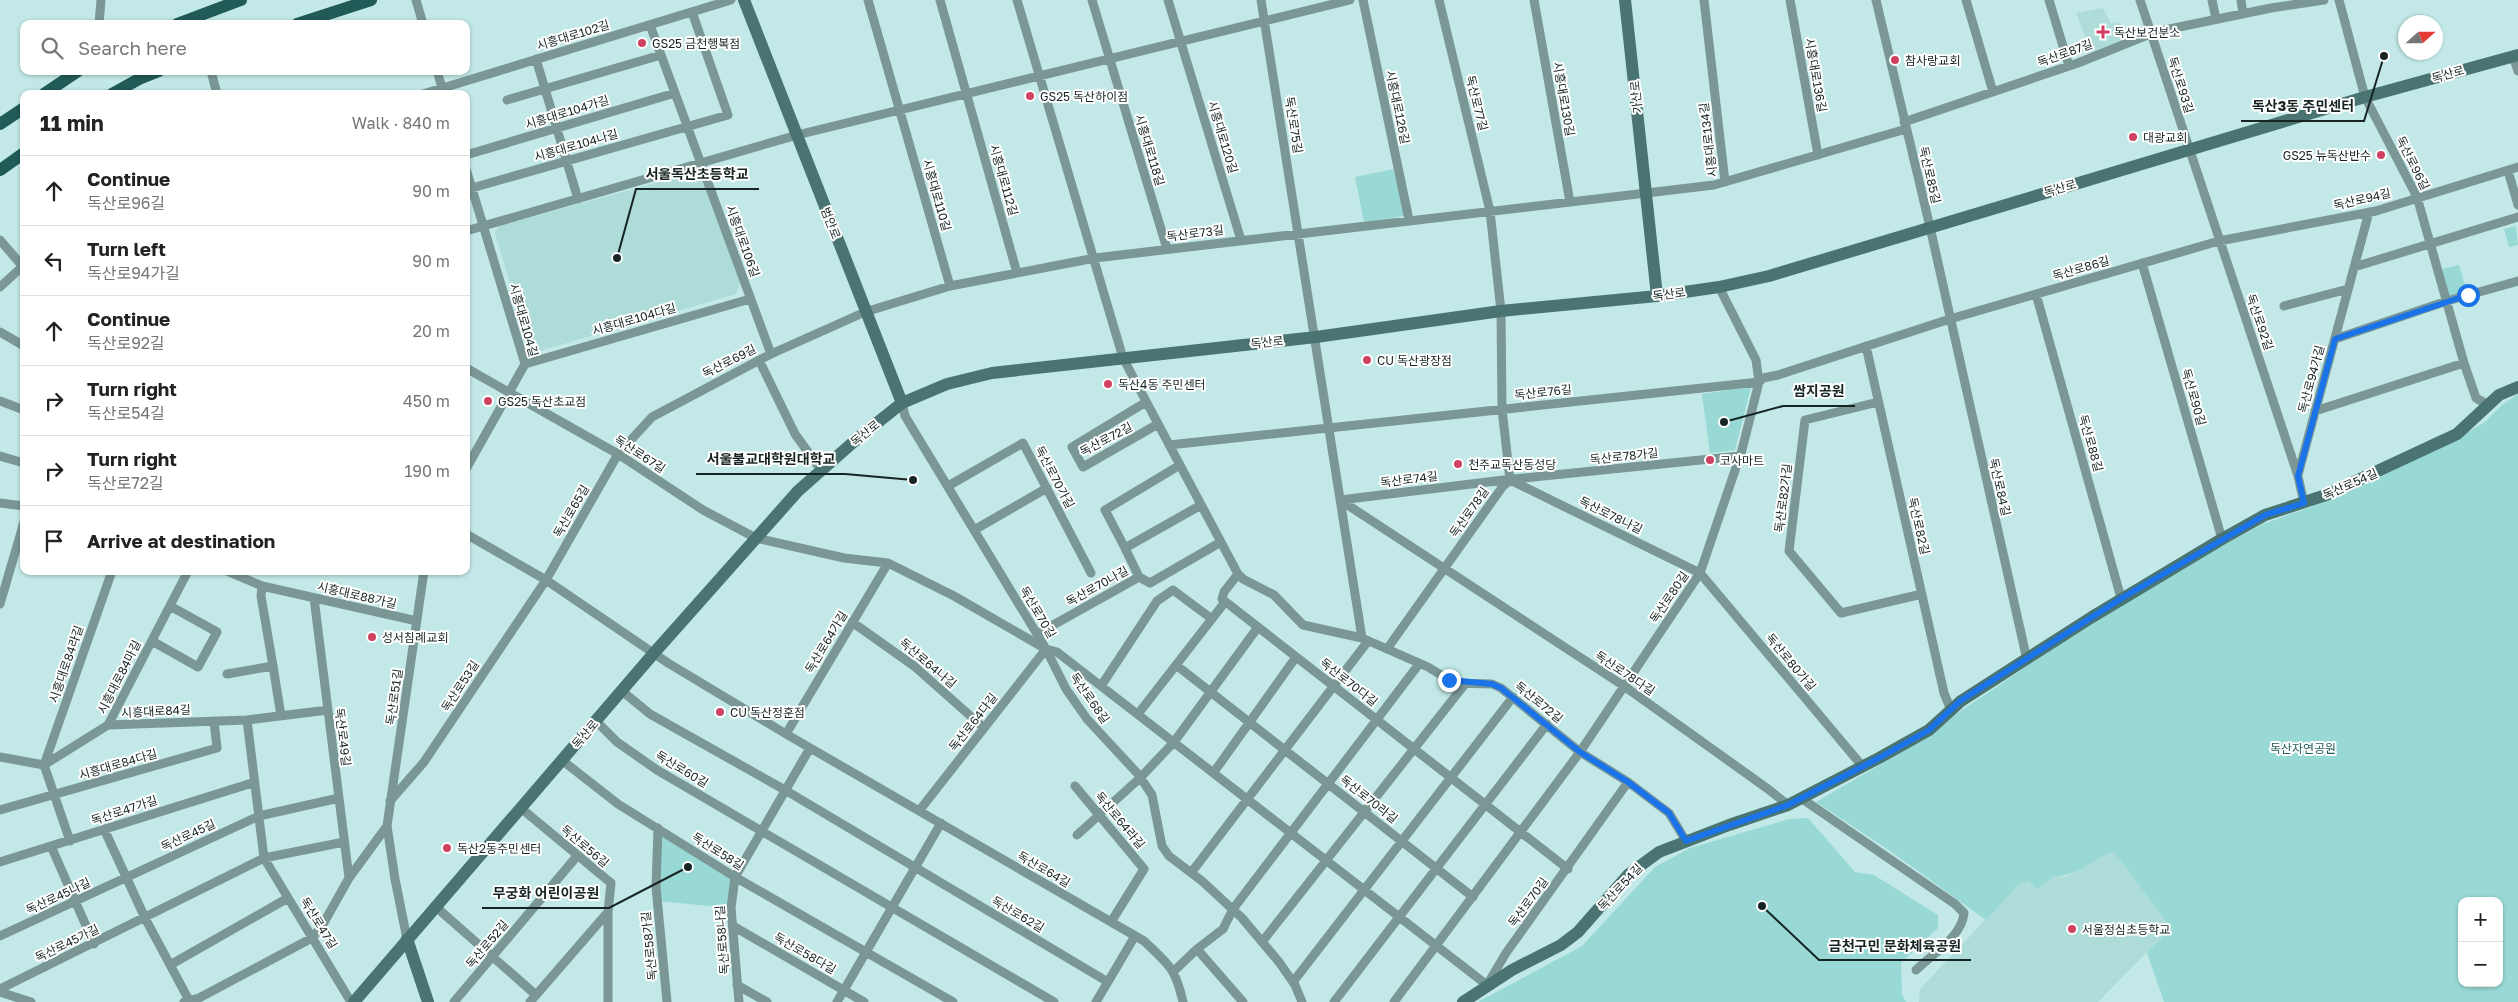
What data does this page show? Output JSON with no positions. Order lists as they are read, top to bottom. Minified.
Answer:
{"streets":{"main road":["독산로","가산로","범안로","독산로54길"],"street":["시흥대로102길","독산로87길","시흥대로136길","독산로93길","시흥대로130길","독산로77길","시흥대로126길","시흥대로104가길","독산로75길","시흥대로120길","시흥대로134길","시흥대로104나길","시흥대로118길","독산로96길","독산로85길","시흥대로112길","시흥대로110길","독산로94길","독산로73길","시흥대로106길","독산로86길","시흥대로104다길","시흥대로104길","독산로92길","독산로69길","독산로94가길","독산로76길","독산로90길","독산로72길","독산로88길","독산로67길","독산로78가길","독산로70가길","독산로74길","독산로84길","독산로82가길","독산로65길","독산로78길","독산로78나길","독산로82길","독산로70나길","시흥대로88가길","독산로80길","독산로70길","독산로64가길","독산로80가길","독산로64나길","시흥대로84라길","독산로78다길","시흥대로84마길","독산로70다길","독산로53길","독산로51길","독산로68길","시흥대로84길","독산로64다길","독산로49길","시흥대로84다길","독산로60길","독산로70라길","독산로47가길","독산로64라길","독산로45길","독산로56길","독산로58길","독산로64길","독산로45나길","독산로62길","독산로47길","독산로58나길","독산로45가길","독산로52길","독산로58가길","독산로58다길"]},"crossings":[["시흥대로102길","시흥대로104나길"],["시흥대로102길","시흥대로106길"],["독산로87길","독산로93길"],["독산로87길","독산로85길"],["독산로","독산로93길"],["독산로","가산로"],["독산로","독산로77길"],["독산로","독산로75길"],["독산로","독산로96길"],["독산로","독산로85길"],["독산로","범안로"],["독산로","독산로92길"],["독산로","독산로72길"],["독산로","독산로67길"],["독산로","독산로84길"],["독산로","독산로80길"],["독산로","독산로70길"],["독산로","독산로51길"],["독산로","독산로60길"],["독산로","독산로56길"],["독산로","독산로58길"],["독산로","독산로64길"],["독산로","독산로62길"],["독산로","독산로47길"],["시흥대로136길","시흥대로134길"],["독산로93길","독산로92길"],["시흥대로104가길","시흥대로106길"],["독산로75길","독산로73길"],["시흥대로120길","독산로73길"],["시흥대로104나길","시흥대로106길"],["시흥대로104나길","시흥대로104길"],["시흥대로118길","독산로73길"],["독산로96길","독산로94길"],["독산로96길","독산로54길"],["독산로85길","독산로84길"],["시흥대로112길","독산로73길"],["시흥대로110길","독산로73길"],["독산로94길","독산로86길"],["독산로94길","독산로92길"],["독산로94길","독산로94가길"],["범안로","독산로69길"],["범안로","독산로70길"],["시흥대로106길","시흥대로104다길"],["시흥대로106길","독산로69길"],["독산로86길","독산로92길"],["독산로86길","독산로90길"],["독산로86길","독산로88길"],["독산로86길","독산로84길"],["시흥대로104다길","시흥대로104길"],["시흥대로104길","독산로67길"],["독산로92길","독산로94가길"],["독산로92길","독산로54길"],["독산로69길","독산로67길"],["독산로69길","독산로65길"],["독산로76길","독산로80길"],["독산로90길","독산로54길"],["독산로72길","독산로54길"],["독산로72길","독산로78길"],["독산로72길","독산로70나길"],["독산로72길","독산로80길"],["독산로72길","독산로70길"],["독산로88길","독산로54길"],["독산로67길","독산로65길"],["독산로78가길","독산로74길"],["독산로78가길","독산로78길"],["독산로78가길","독산로78나길"],["독산로78가길","독산로80길"],["독산로70가길","독산로70길"],["독산로74길","독산로78길"],["독산로74길","독산로78나길"],["독산로54길","독산로84길"],["독산로54길","독산로82길"],["독산로54길","독산로70길"],["독산로54길","독산로80가길"],["독산로54길","독산로78다길"],["독산로82가길","독산로82길"],["독산로65길","독산로53길"],["독산로78길","독산로78나길"],["독산로78길","독산로78다길"],["독산로78나길","독산로80길"],["독산로78나길","독산로80가길"],["독산로70나길","독산로70길"],["시흥대로88가길","독산로51길"],["시흥대로88가길","독산로49길"],["독산로80길","독산로80가길"],["독산로80길","독산로78다길"],["독산로70길","독산로70다길"],["독산로70길","독산로68길"],["독산로70길","독산로64다길"],["독산로64가길","독산로64나길"],["독산로64가길","독산로64길"],["독산로64나길","독산로64다길"],["시흥대로84라길","시흥대로84길"],["시흥대로84마길","시흥대로84길"],["독산로53길","독산로51길"],["독산로51길","독산로49길"],["독산로51길","독산로47길"],["독산로68길","독산로64다길"],["시흥대로84길","독산로49길"],["시흥대로84길","시흥대로84다길"],["시흥대로84길","독산로47길"],["독산로64다길","독산로64길"],["독산로47가길","독산로47길"],["독산로64라길","독산로64길"],["독산로45길","독산로45나길"],["독산로45길","독산로47길"],["독산로56길","독산로52길"],["독산로58길","독산로58나길"],["독산로58길","독산로58가길"],["독산로58나길","독산로58다길"]],"parks":["독산자연공원"],"places":{"health":["독산보건분소"],"other":["GS25 금천행복점","독산3동 주민센터","참사랑교회","GS25 독산하이점","대광교회","GS25 뉴독산반수","서울독산초등학교","CU 독산광장점","독산4동 주민센터","GS25 독산초교점","쌈지공원","코사마트","천주교독산동성당","서울불교대학원대학교","성서침례교회","CU 독산정훈점","독산2동주민센터","무궁화 어린이공원","금천구민 문화체육공원","서울정심초등학교"]},"north":"right","page":{"search":"Search here","heading":["11 min","Walk · 840 m"],"list":[["Continue","독산로96길","90 m"],["Turn left","독산로94가길","90 m"],["Continue","독산로92길","20 m"],["Turn right","독산로54길","450 m"],["Turn right","독산로72길","190 m"],"Arrive at destination"],"map_buttons":["+","−"]}}
